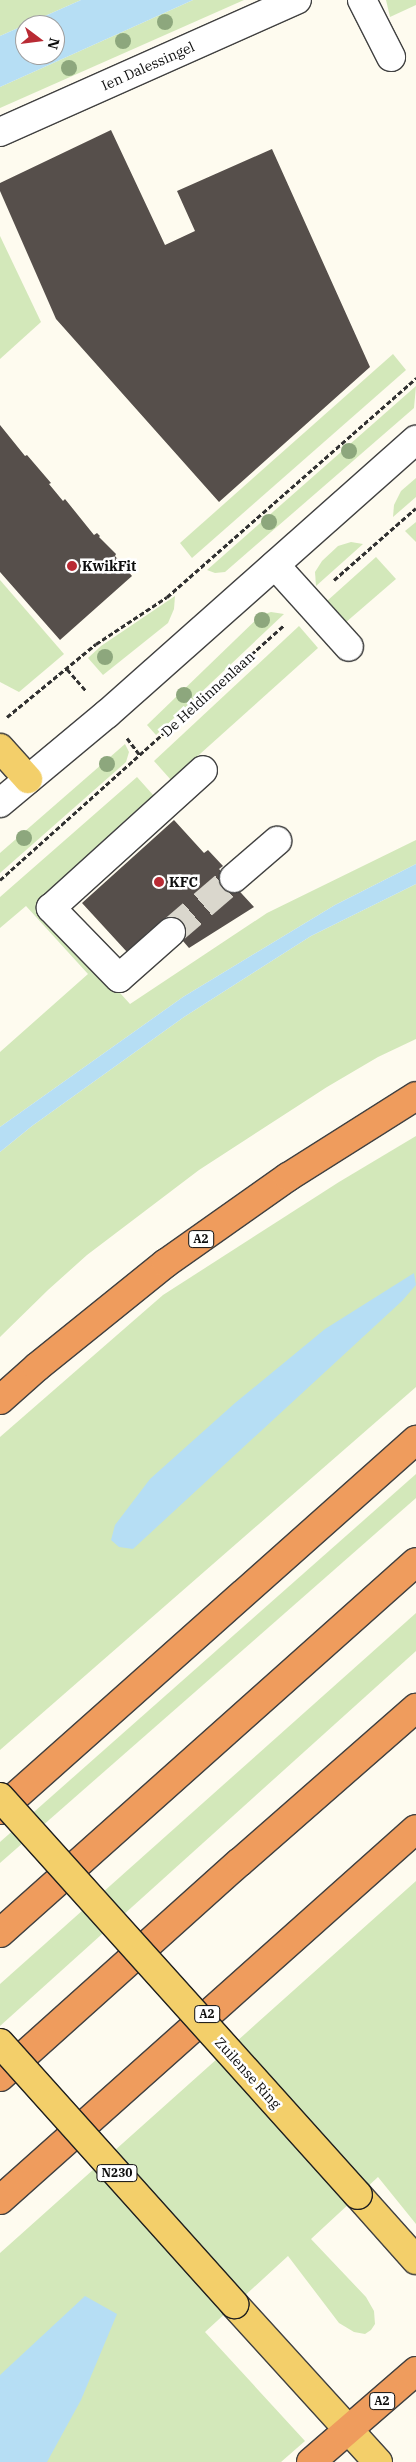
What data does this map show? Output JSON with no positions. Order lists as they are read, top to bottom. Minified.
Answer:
{"streets":{"highway":["A2"],"main road":["Zuilense Ring","N230"],"street":["Ien Dalessingel"],"path":["De Heldinnenlaan"]},"crossings":[["A2","N230"]],"places":["KwikFit","KFC"],"north":"right"}
